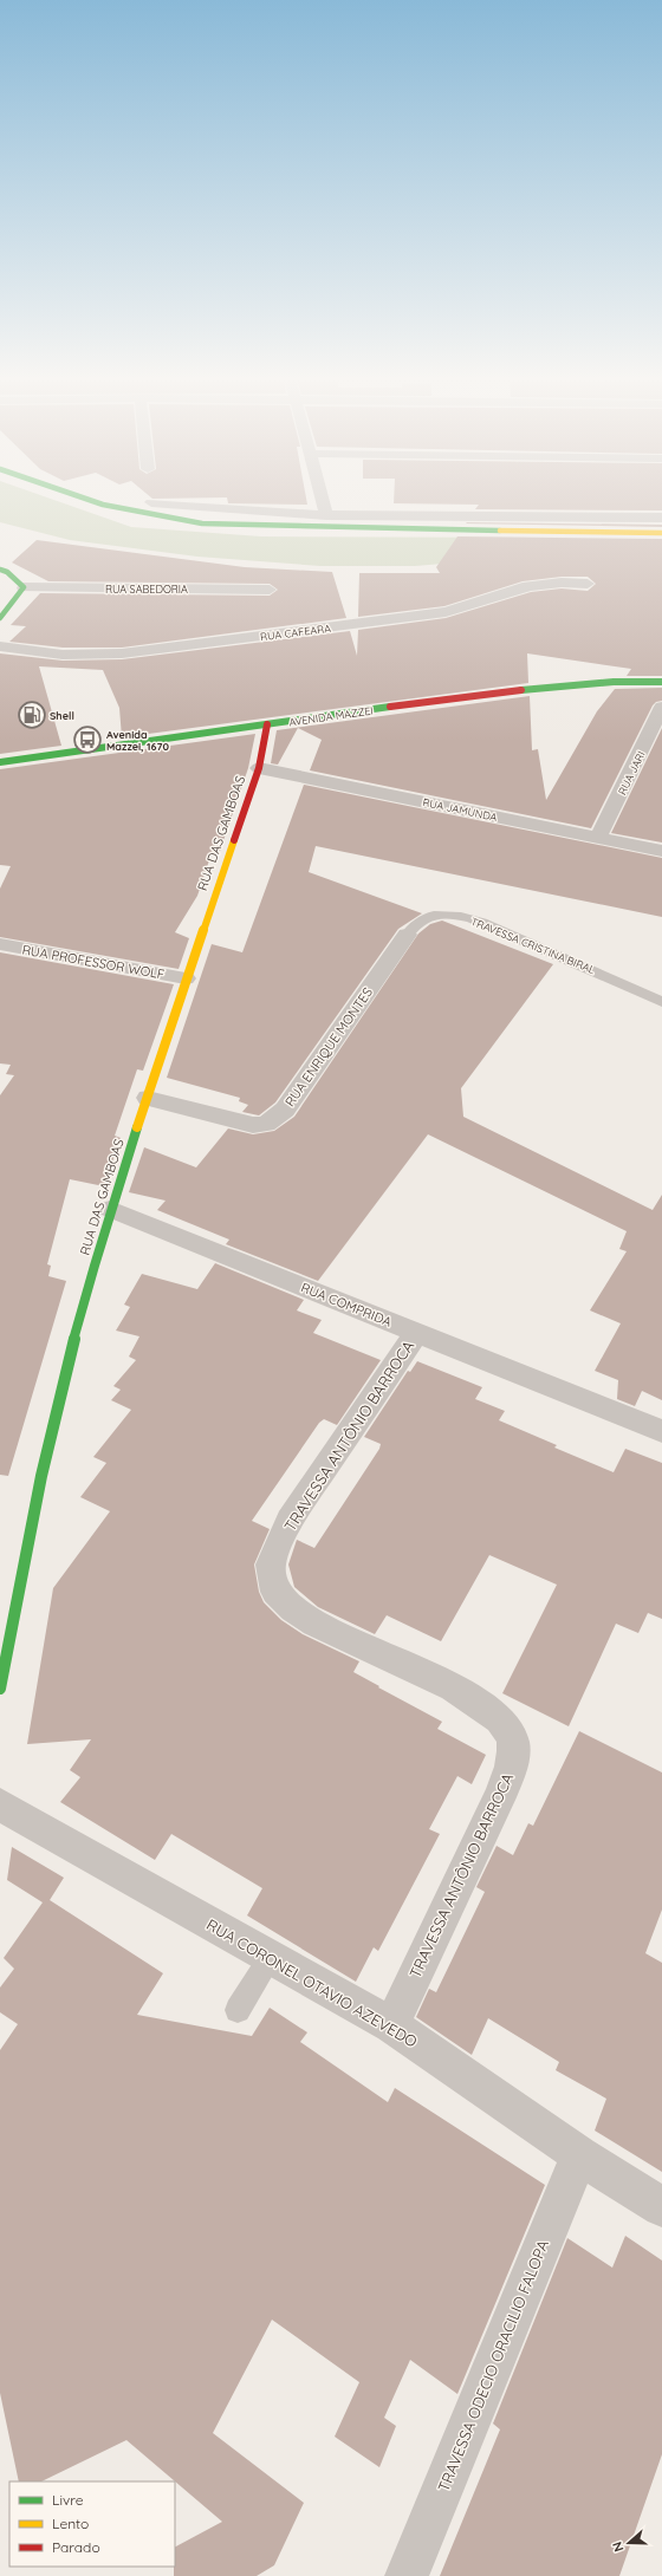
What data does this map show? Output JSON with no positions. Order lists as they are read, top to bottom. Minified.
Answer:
{"streets":{"street":["RUA SABEDORIA","RUA CAFEARA","AVENIDA MAZZEI","RUA JARI","RUA JAMUNDA","RUA DAS GAMBOAS","RUA PROFESSOR WOLF","RUA ENRIQUE MONTES","RUA COMPRIDA","TRAVESSA ANTÔNIO BARROCA","RUA CORONEL OTAVIO AZEVEDO","TRAVESSA ODECIO ORACILIO FALOPA"],"lane":["TRAVESSA CRISTINA BIRAL"]},"crossings":[["AVENIDA MAZZEI","RUA DAS GAMBOAS"],["RUA JARI","RUA JAMUNDA"],["RUA JAMUNDA","RUA DAS GAMBOAS"],["RUA DAS GAMBOAS","RUA PROFESSOR WOLF"],["RUA DAS GAMBOAS","RUA ENRIQUE MONTES"],["RUA DAS GAMBOAS","RUA COMPRIDA"],["TRAVESSA CRISTINA BIRAL","RUA ENRIQUE MONTES"],["RUA COMPRIDA","TRAVESSA ANTÔNIO BARROCA"],["TRAVESSA ANTÔNIO BARROCA","RUA CORONEL OTAVIO AZEVEDO"],["RUA CORONEL OTAVIO AZEVEDO","TRAVESSA ODECIO ORACILIO FALOPA"]],"places":{"fuel station":["Shell"],"bus stop":["Avenida Mazzei, 1670"]},"legend":["Livre","Lento","Parado"],"north":"left"}
